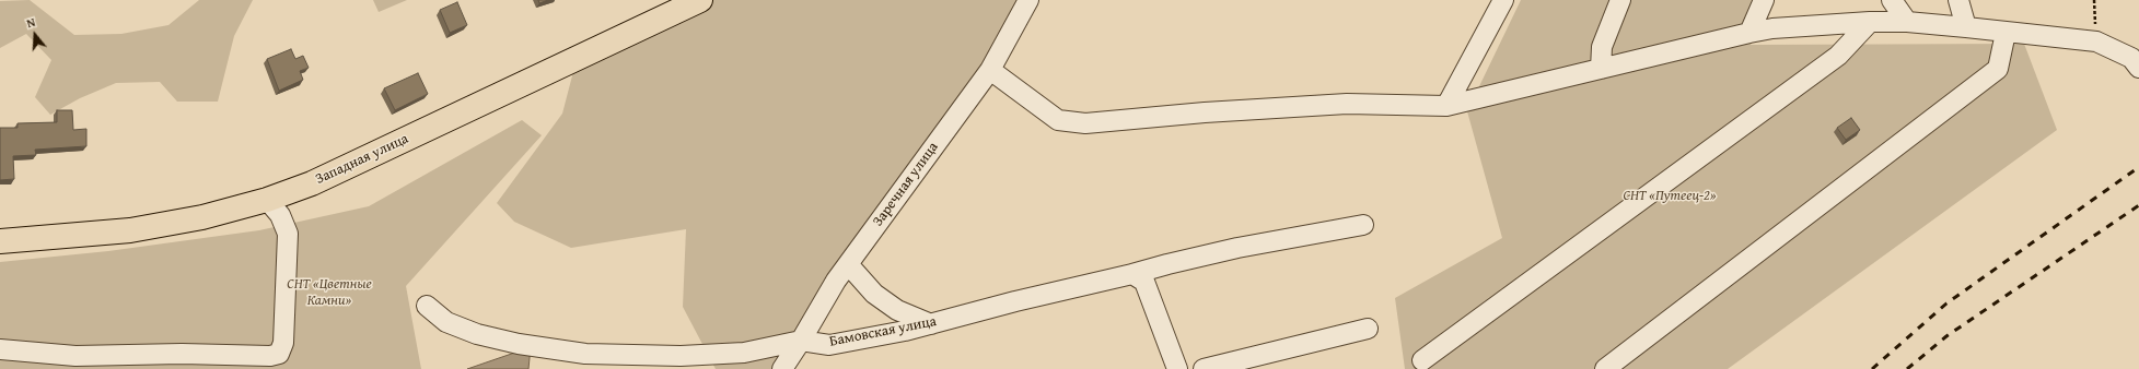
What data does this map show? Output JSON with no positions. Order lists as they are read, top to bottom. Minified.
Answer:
{"streets":{"main road":["Западная улица"],"street":["Заречная улица","Бамовская улица"]},"crossings":[["Заречная улица","Бамовская улица"]],"parks":["СНТ «Путеец-2»","СНТ «Цветные Камни»"],"north":"top"}
